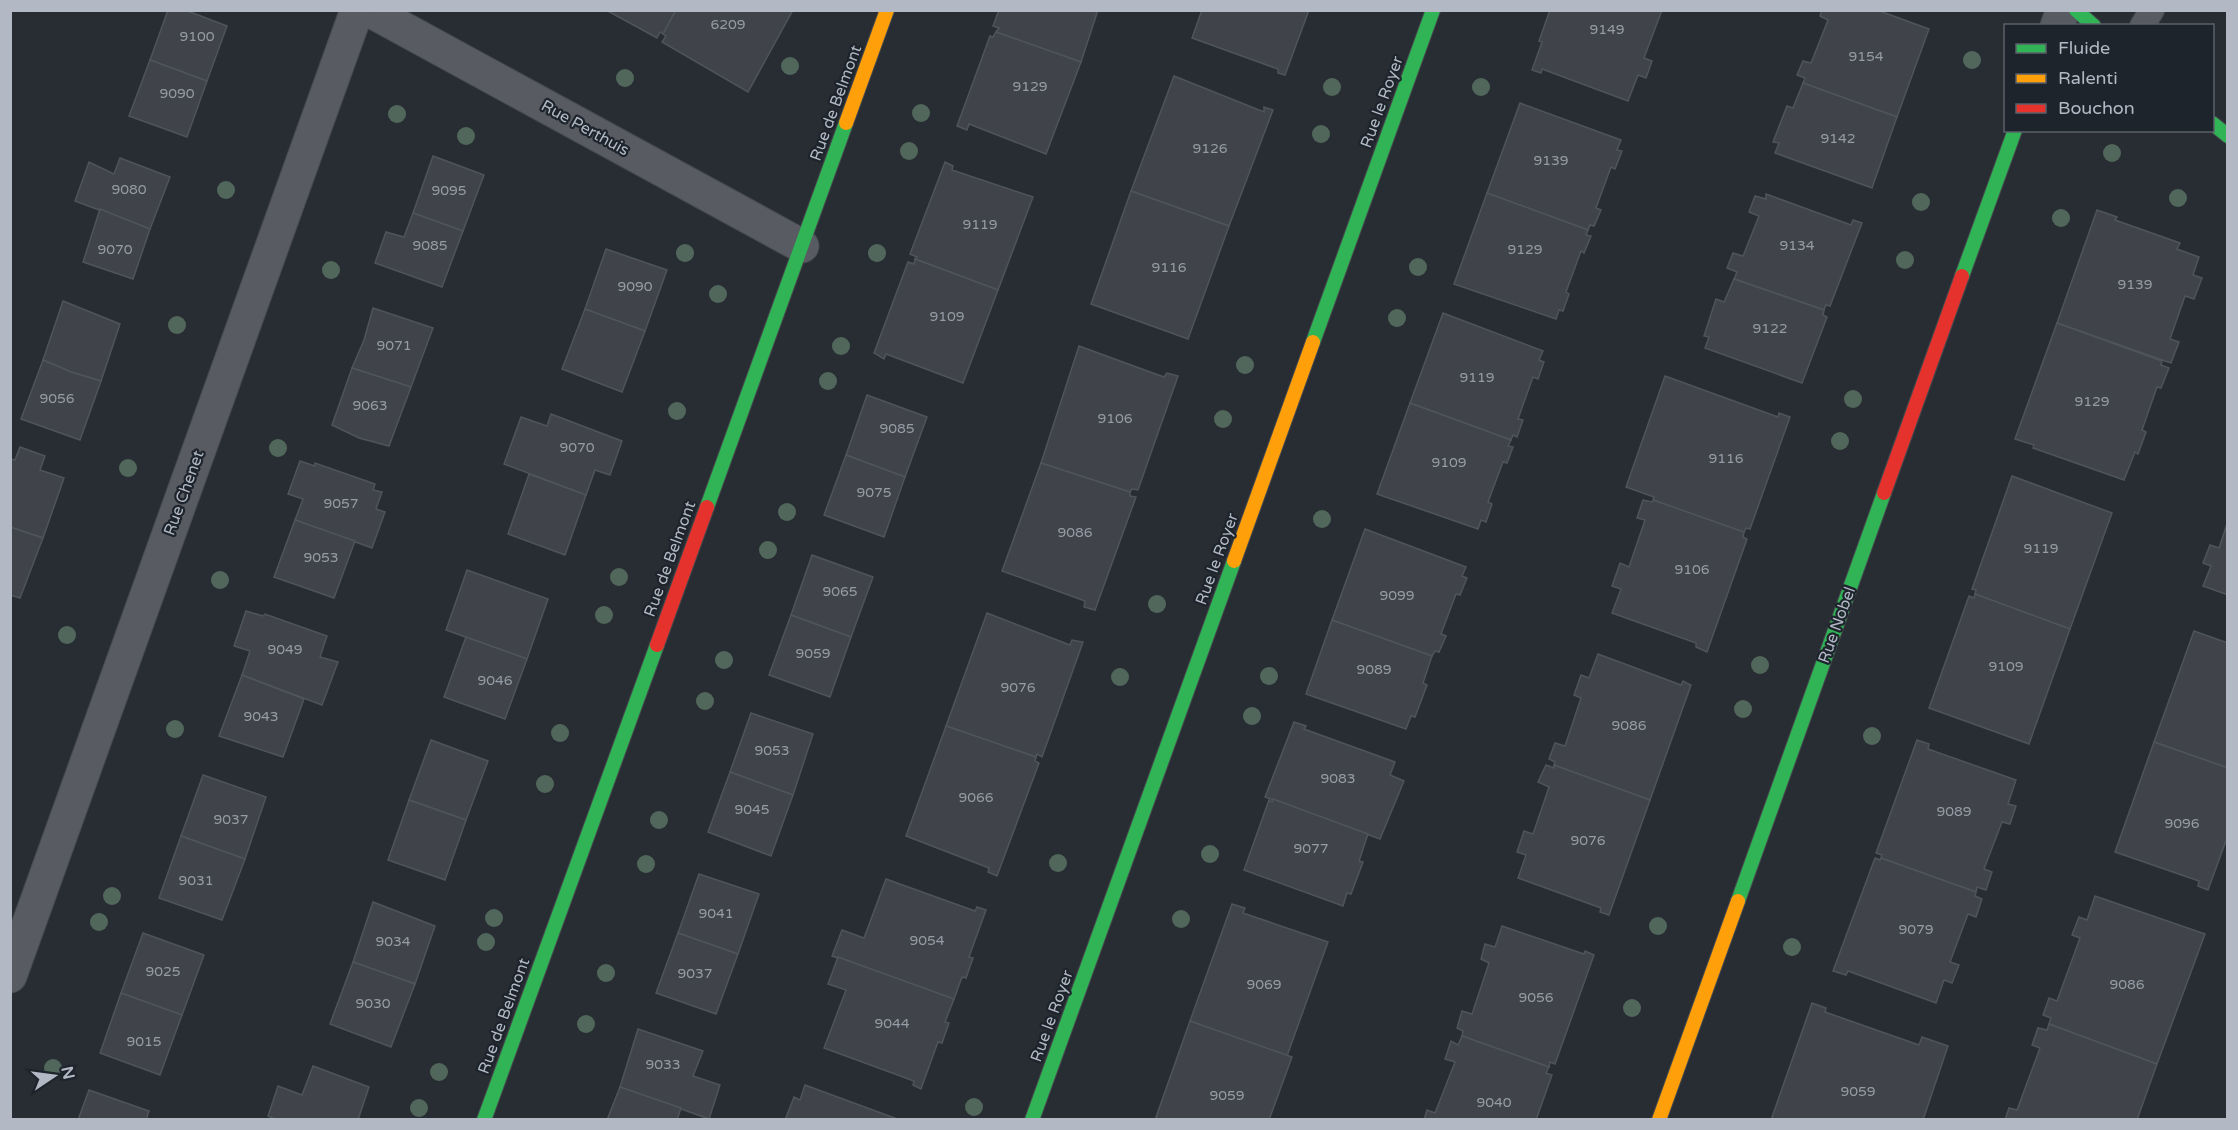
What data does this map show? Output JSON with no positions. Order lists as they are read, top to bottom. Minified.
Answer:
{"streets":{"street":["Rue le Royer","Rue de Belmont","Rue Perthuis","Rue Chenet","Rue Nobel"]},"crossings":[["Rue de Belmont","Rue Perthuis"]],"house_numbers":["6209","9149","9100","9154","9129","9090","9142","9126","9139","9080","9095","9119","9085","9134","9070","9129","9116","9139","9090","9109","9122","9071","9119","9056","9129","9063","9106","9085","9070","9116","9109","9075","9057","9086","9119","9053","9106","9065","9099","9049","9059","9109","9089","9046","9076","9043","9086","9053","9083","9066","9045","9089","9037","9096","9076","9077","9031","9041","9079","9054","9034","9025","9037","9069","9086","9056","9030","9044","9015","9033","9059","9059","9040"],"legend":["Fluide","Ralenti","Bouchon"],"north":"right"}
